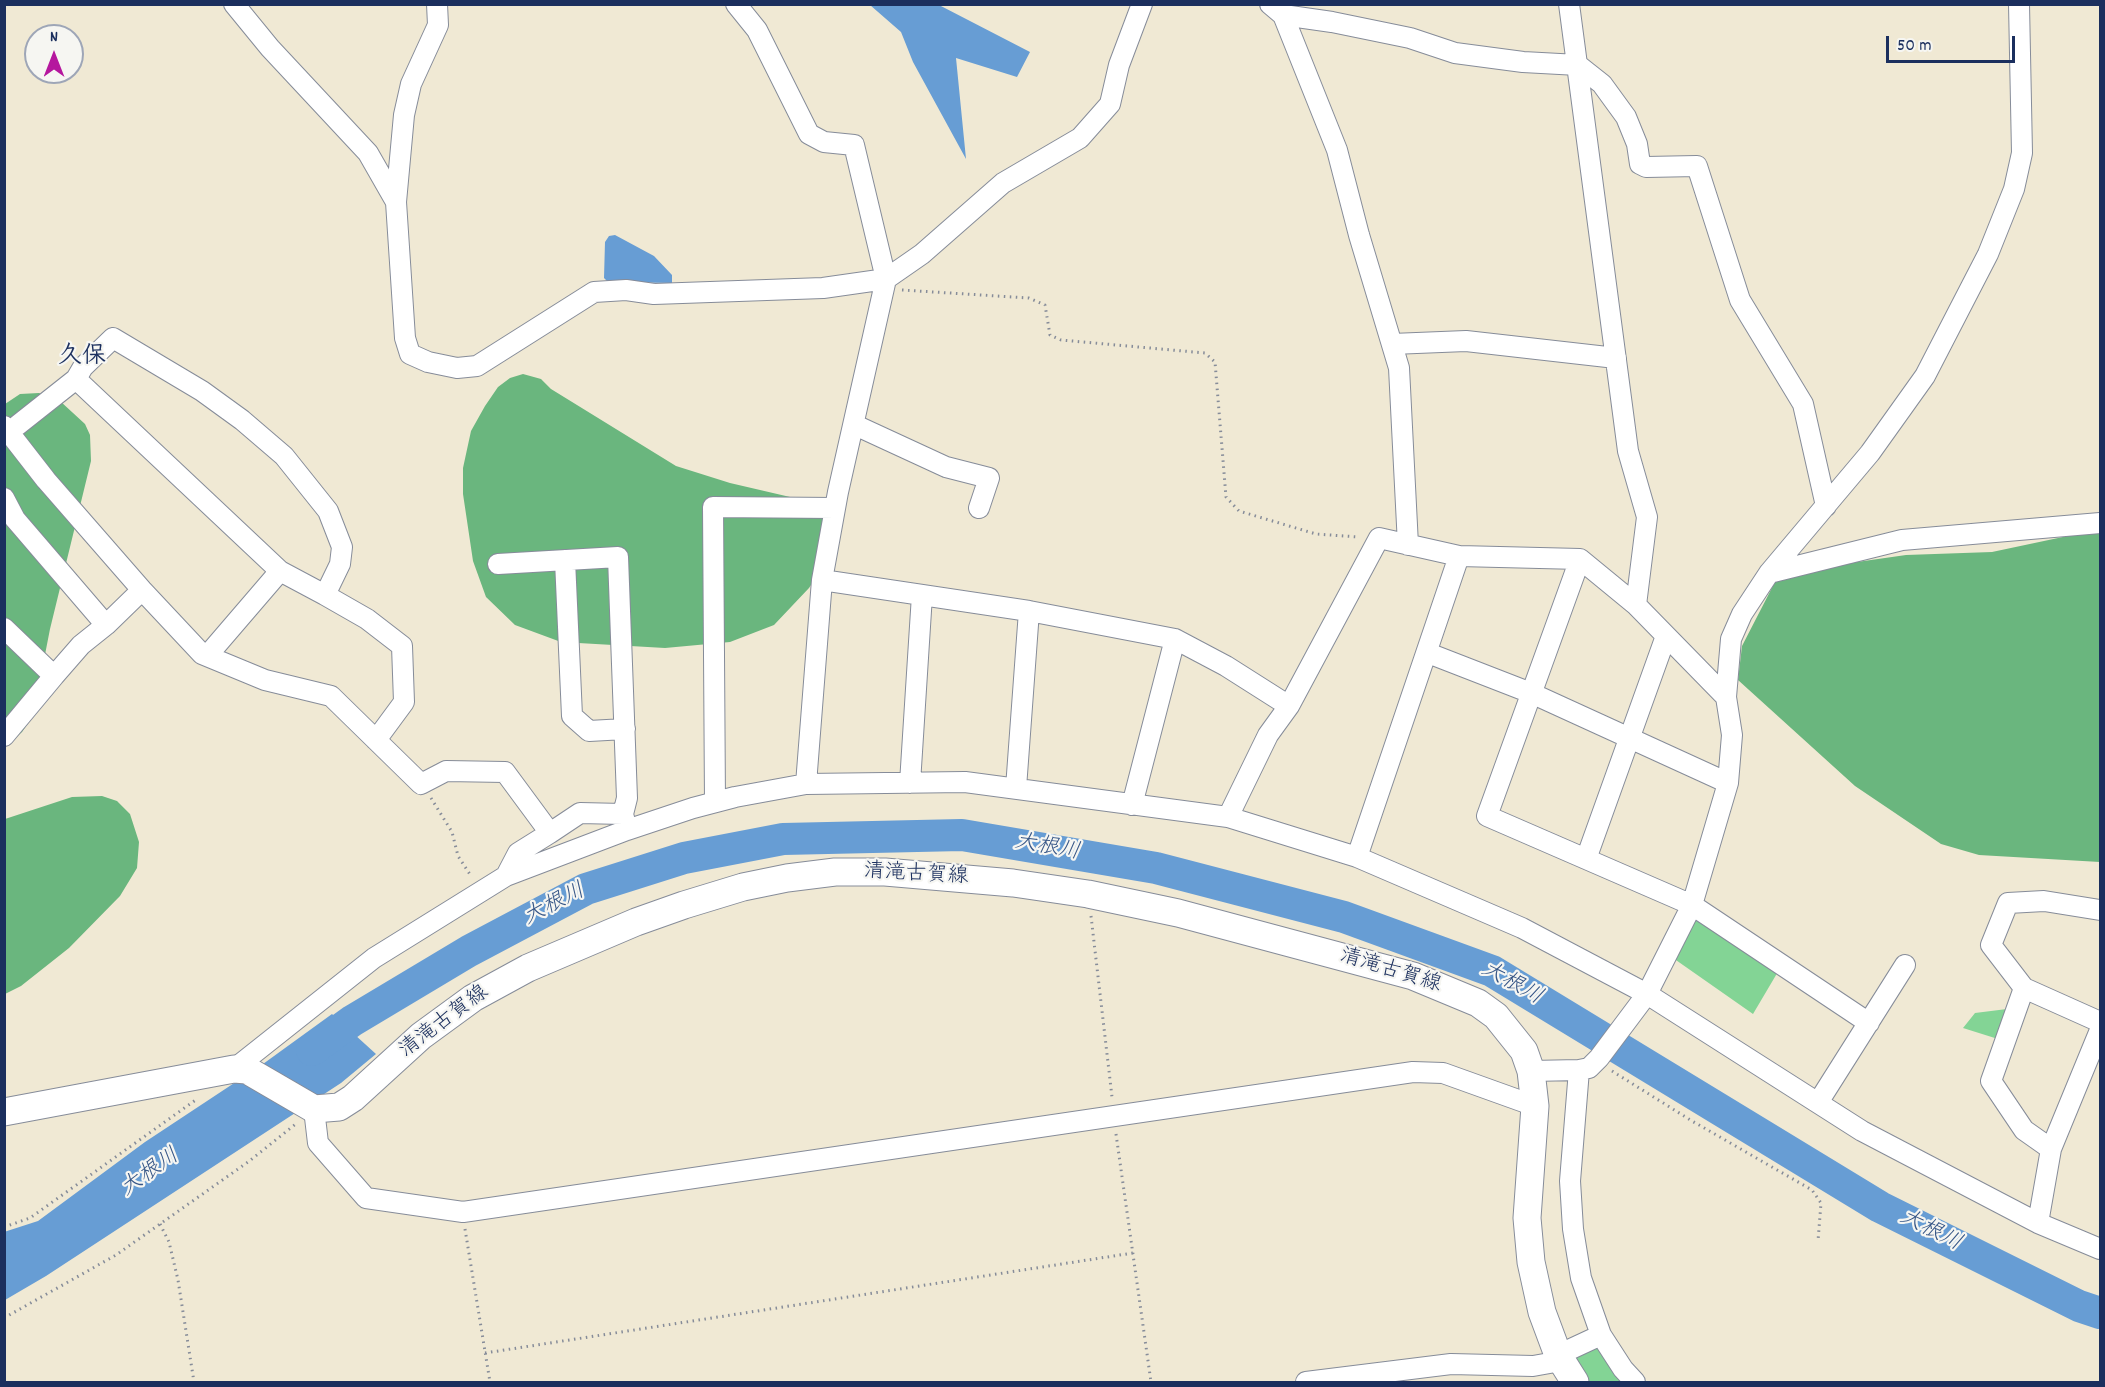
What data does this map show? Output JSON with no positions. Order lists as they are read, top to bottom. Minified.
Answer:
{"streets":{"main road":["清滝古賀線"]},"districts":["久保"],"water":["大根川"],"scale_bar":"50 m","north":"top"}
